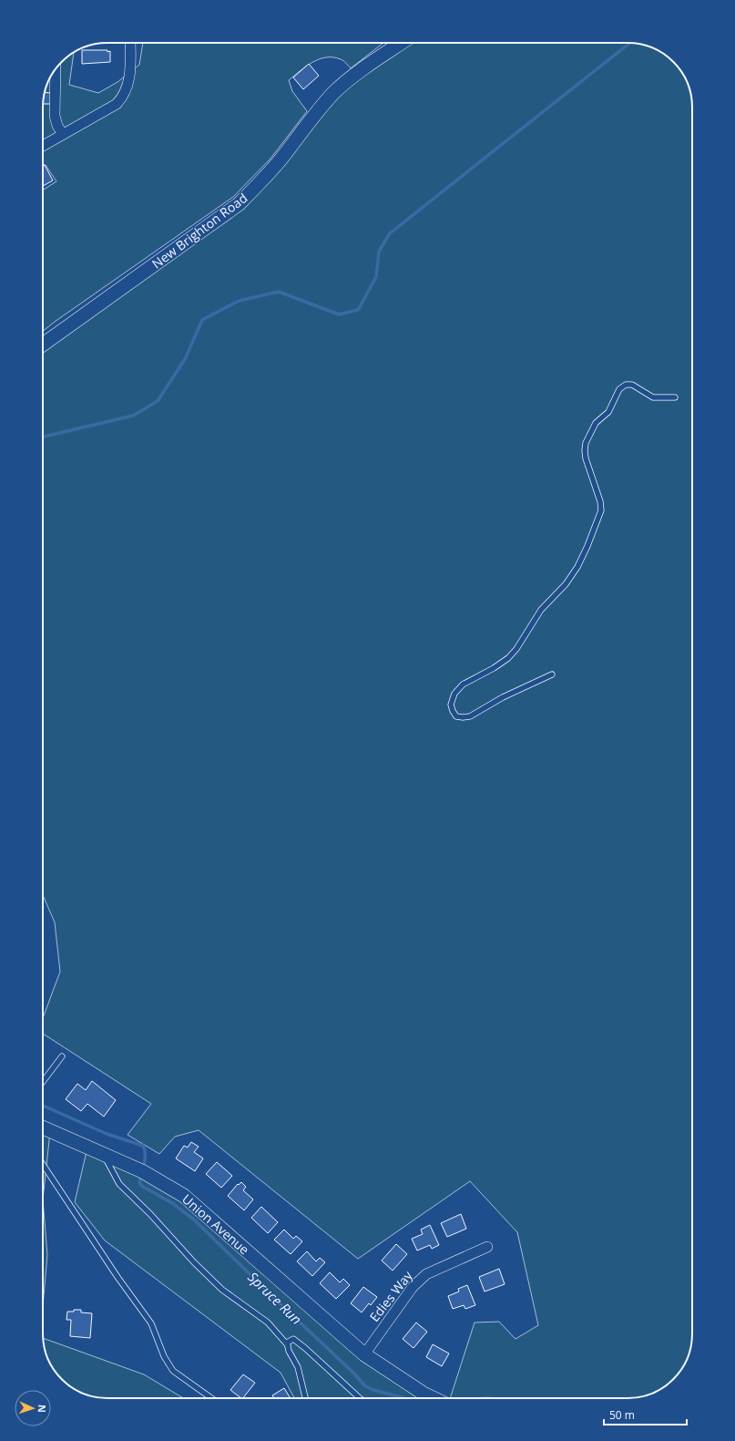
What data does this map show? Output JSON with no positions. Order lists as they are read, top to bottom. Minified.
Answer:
{"streets":{"street":["New Brighton Road","Union Avenue","Edies Way"]},"crossings":[["Union Avenue","Edies Way"]],"water":["Spruce Run"],"scale_bar":"50 m","north":"right"}
